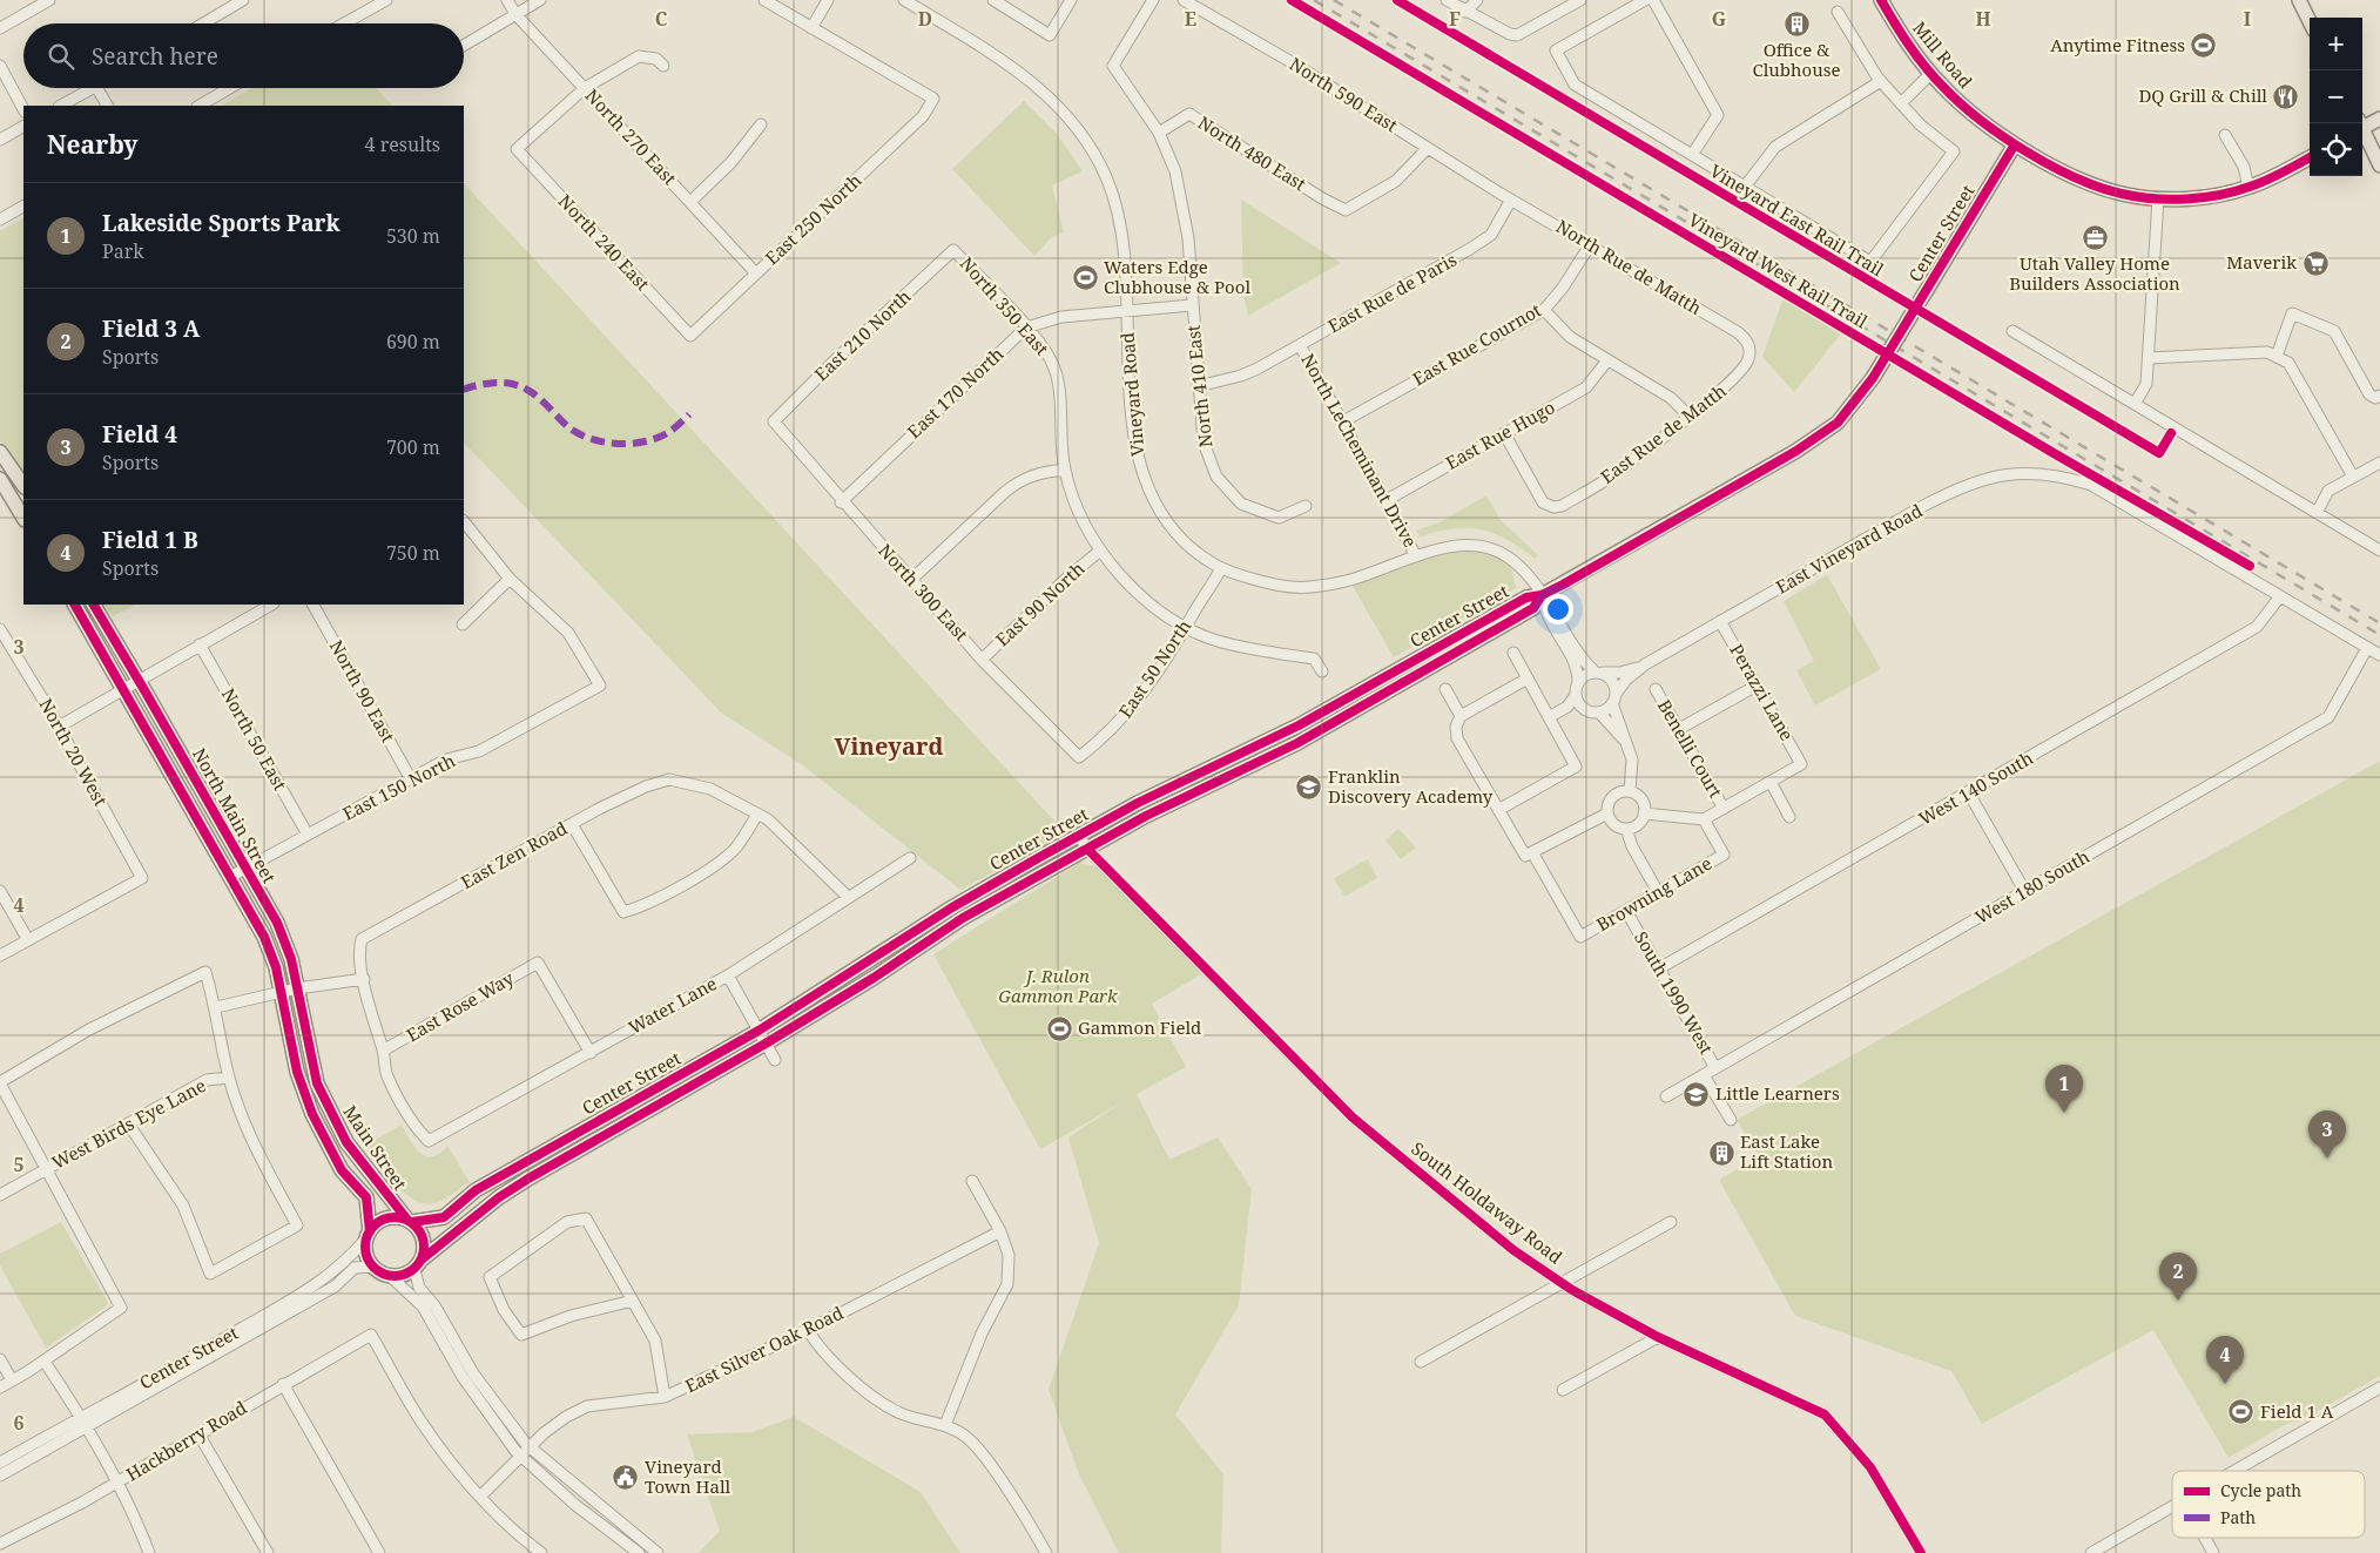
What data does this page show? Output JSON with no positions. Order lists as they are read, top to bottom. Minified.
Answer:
{"streets":{"main road":["Mill Road","Center Street","North Main Street","Main Street"],"street":["North 590 East","North 270 East","North 480 East","East 250 North","North 240 East","North Rue de Matth","East Rue de Paris","North 350 East","East 210 North","East Rue Cournot","North 410 East","East 170 North","Vineyard Road","East Rue de Matth","East Rue Hugo","North LeCheminant Drive","East Vineyard Road","North 300 East","East 90 North","East 50 North","North 90 East","Perazzi Lane","North 50 East","Benelli Court","North 20 West","East 150 North","West 140 South","East Zen Road","West 180 South","Browning Lane","South 1990 West","Water Lane","East Rose Way","West Birds Eye Lane","South Holdaway Road","East Silver Oak Road","Hackberry Road"],"cycle path":["Vineyard East Rail Trail","Vineyard West Rail Trail"]},"crossings":[["Mill Road","Center Street"],["North 590 East","North 480 East"],["North 590 East","North Rue de Matth"],["North 270 East","East 250 North"],["North 270 East","North 240 East"],["North 480 East","North 410 East"],["East 250 North","North 240 East"],["Center Street","Vineyard Road"],["Center Street","Main Street"],["Center Street","South Holdaway Road"],["North Rue de Matth","East Rue de Paris"],["North Rue de Matth","East Rue Cournot"],["North Rue de Matth","East Rue de Matth"],["East Rue de Paris","North 410 East"],["East Rue de Paris","North LeCheminant Drive"],["North 350 East","East 210 North"],["North 350 East","East 170 North"],["North 350 East","East 90 North"],["North 350 East","East 50 North"],["East 210 North","North 300 East"],["East Rue Cournot","North LeCheminant Drive"],["North 410 East","East 170 North"],["East 170 North","Vineyard Road"],["East 170 North","North 300 East"],["Vineyard Road","North LeCheminant Drive"],["Vineyard Road","East 50 North"],["East Rue de Matth","East Rue Hugo"],["East Rue Hugo","North LeCheminant Drive"],["East Vineyard Road","Perazzi Lane"],["East Vineyard Road","West 140 South"],["East Vineyard Road","West 180 South"],["North 300 East","East 90 North"],["North 300 East","East 50 North"],["North 90 East","East 150 North"],["North 50 East","East 150 North"],["East 150 North","North Main Street"],["West 140 South","South 1990 West"],["North Main Street","Main Street"],["West 180 South","South 1990 West"],["Water Lane","East Rose Way"],["East Silver Oak Road","Hackberry Road"]],"districts":["Vineyard"],"parks":["J. Rulon Gammon Park"],"places":{"building":["Office & Clubhouse","East Lake Lift Station"],"sports":["Anytime Fitness","Waters Edge Clubhouse & Pool","Gammon Field","Field 1 A"],"restaurant":["DQ Grill & Chill"],"office":["Utah Valley Home Builders Association"],"supermarket":["Maverik"],"school or university":["Franklin Discovery Academy","Little Learners"],"public building":["Vineyard Town Hall"]},"legend":["Cycle path","Path"],"page":{"map_buttons":["+","−"],"search":"Search here","heading":["Nearby","4 results"],"list":[{"mark":"1","name":"Lakeside Sports Park","note":"Park","value":"530 m"},{"mark":"2","name":"Field 3 A","note":"Sports","value":"690 m"},{"mark":"3","name":"Field 4","note":"Sports","value":"700 m"},{"mark":"4","name":"Field 1 B","note":"Sports","value":"750 m"}],"pins":["1","3","2","4"]},"grid":{"columns":["C","D","E","F","G","H","I"],"rows":["3","4","5","6"]}}
